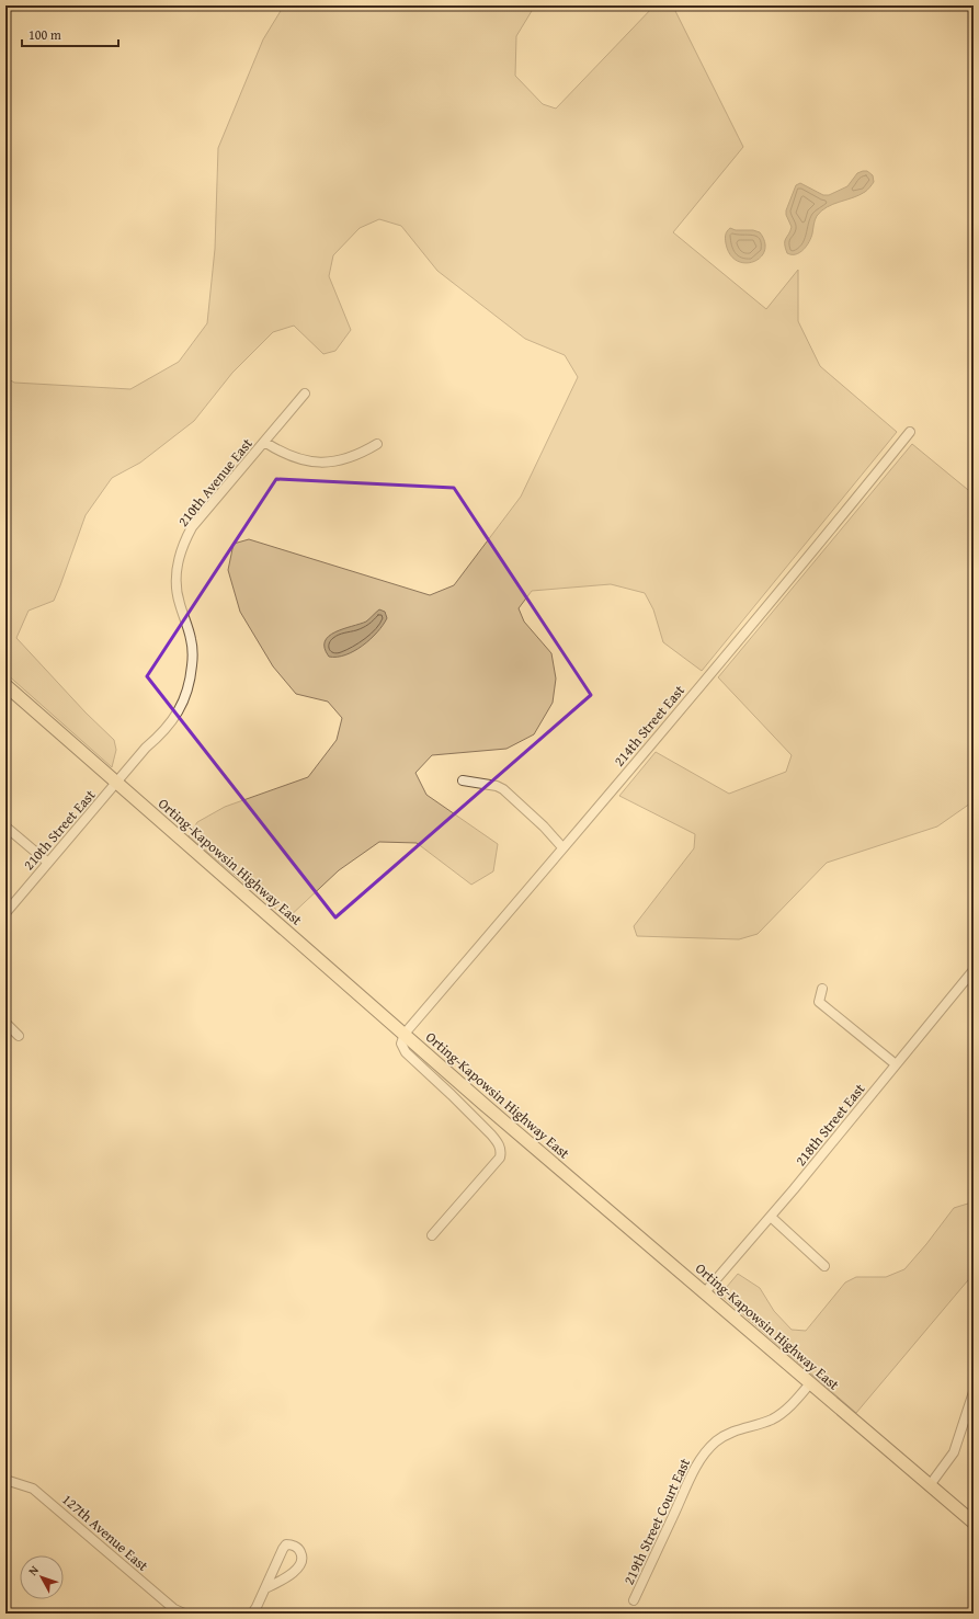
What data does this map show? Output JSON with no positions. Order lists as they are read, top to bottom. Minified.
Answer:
{"streets":{"main road":["Orting-Kapowsin Highway East"],"street":["210th Avenue East","214th Street East","210th Street East","218th Street East","219th Street Court East","127th Avenue East"]},"crossings":[["210th Avenue East","210th Street East"],["210th Avenue East","Orting-Kapowsin Highway East"],["214th Street East","Orting-Kapowsin Highway East"],["210th Street East","Orting-Kapowsin Highway East"],["Orting-Kapowsin Highway East","218th Street East"],["Orting-Kapowsin Highway East","219th Street Court East"]],"scale_bar":"100 m","north":"top left"}
